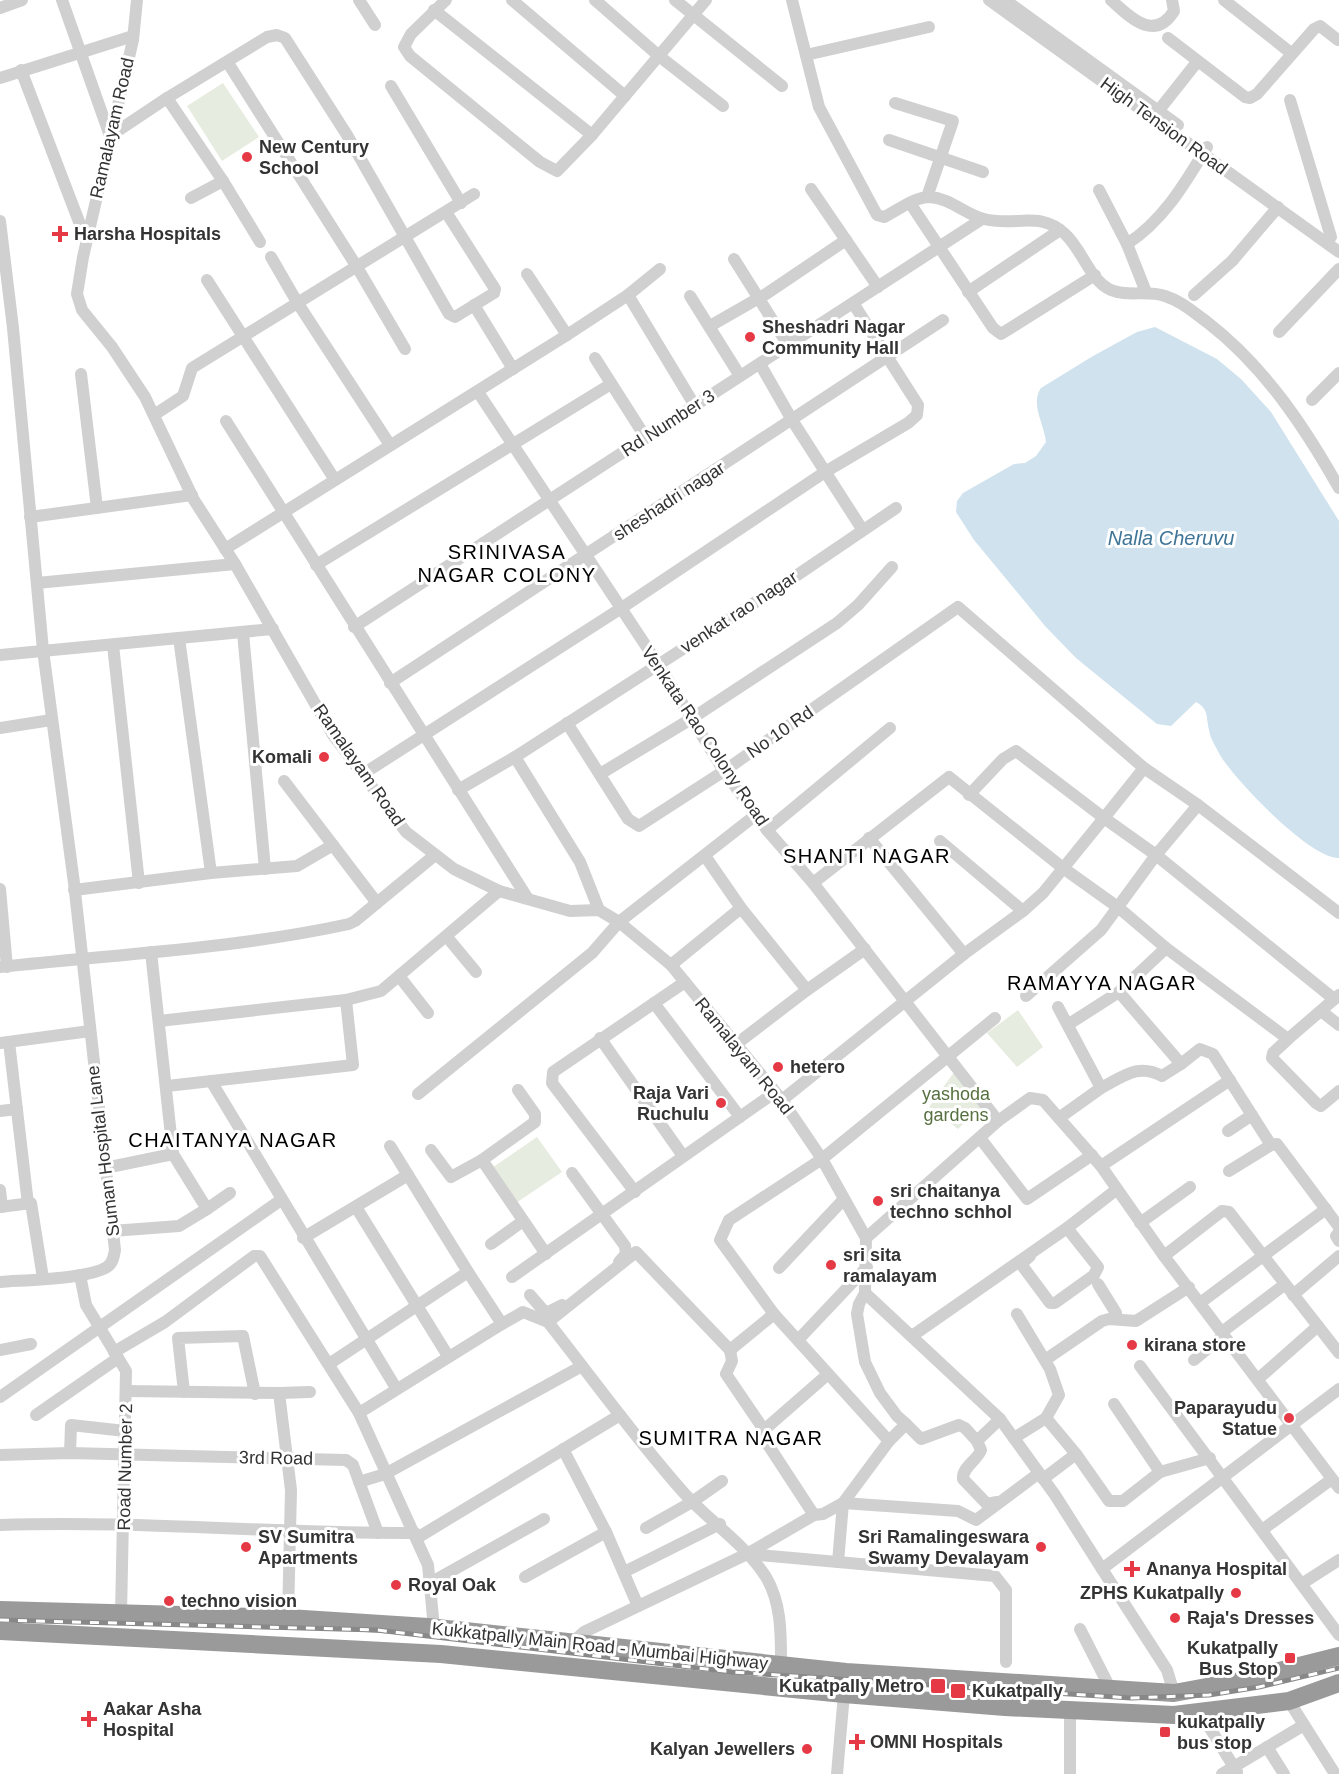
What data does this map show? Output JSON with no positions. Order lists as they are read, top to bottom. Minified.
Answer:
{"streets":{"highway":["Kukkatpally Main Road - Mumbai Highway"],"street":["High Tension Road","Ramalayam Road","Rd Number 3","sheshadri nagar","venkat rao nagar","No 10 Rd","Venkata Rao Colony Road","Suman Hospital Lane","3rd Road","Road Number 2"]},"crossings":[["Rd Number 3","Venkata Rao Colony Road"],["sheshadri nagar","Venkata Rao Colony Road"],["venkat rao nagar","No 10 Rd"],["venkat rao nagar","Venkata Rao Colony Road"],["No 10 Rd","Venkata Rao Colony Road"],["Suman Hospital Lane","Road Number 2"],["3rd Road","Road Number 2"],["Road Number 2","Kukkatpally Main Road - Mumbai Highway"]],"districts":["SRINIVASA NAGAR COLONY","SHANTI NAGAR","RAMAYYA NAGAR","CHAITANYA NAGAR","SUMITRA NAGAR"],"water":["Nalla Cheruvu"],"parks":["yashoda gardens"],"places":{"other":["New Century School","Sheshadri Nagar Community Hall","Komali","hetero","Raja Vari Ruchulu","sri chaitanya techno schhol","sri sita ramalayam","kirana store","Paparayudu Statue","SV Sumitra Apartments","Sri Ramalingeswara Swamy Devalayam","Royal Oak","ZPHS Kukatpally","techno vision","Raja's Dresses","Kalyan Jewellers"],"health":["Harsha Hospitals","Ananya Hospital","Aakar Asha Hospital","OMNI Hospitals"],"transit":["Kukatpally Bus Stop","Kukatpally Metro","Kukatpally","kukatpally bus stop"]}}
